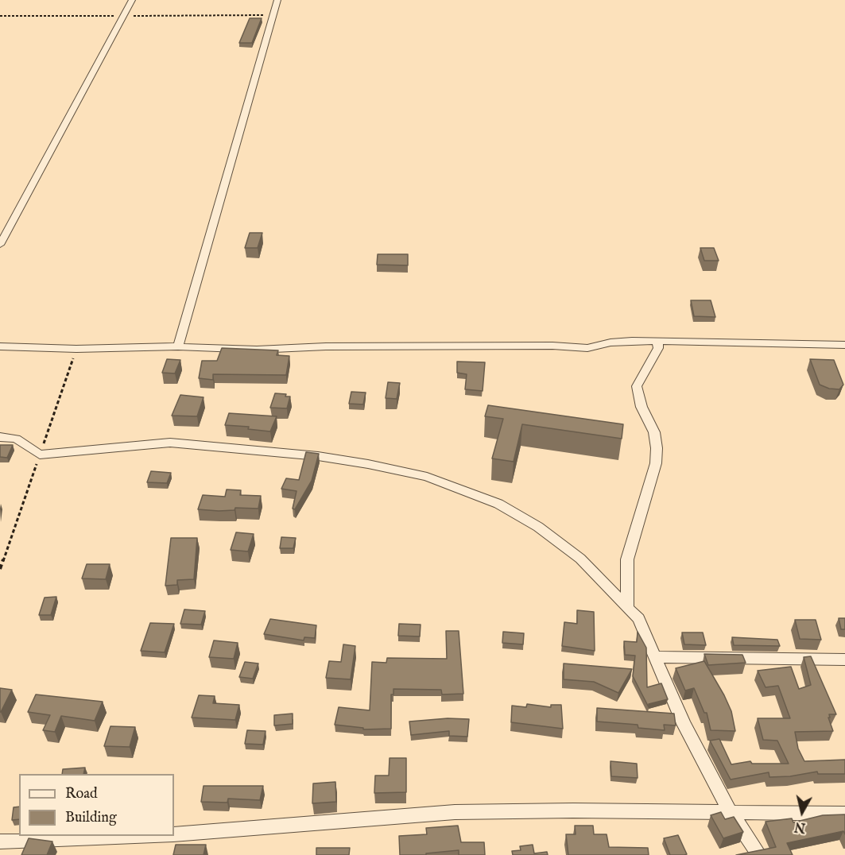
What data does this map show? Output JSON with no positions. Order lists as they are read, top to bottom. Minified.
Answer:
{"legend":["Road","Building"],"north":"bottom"}
